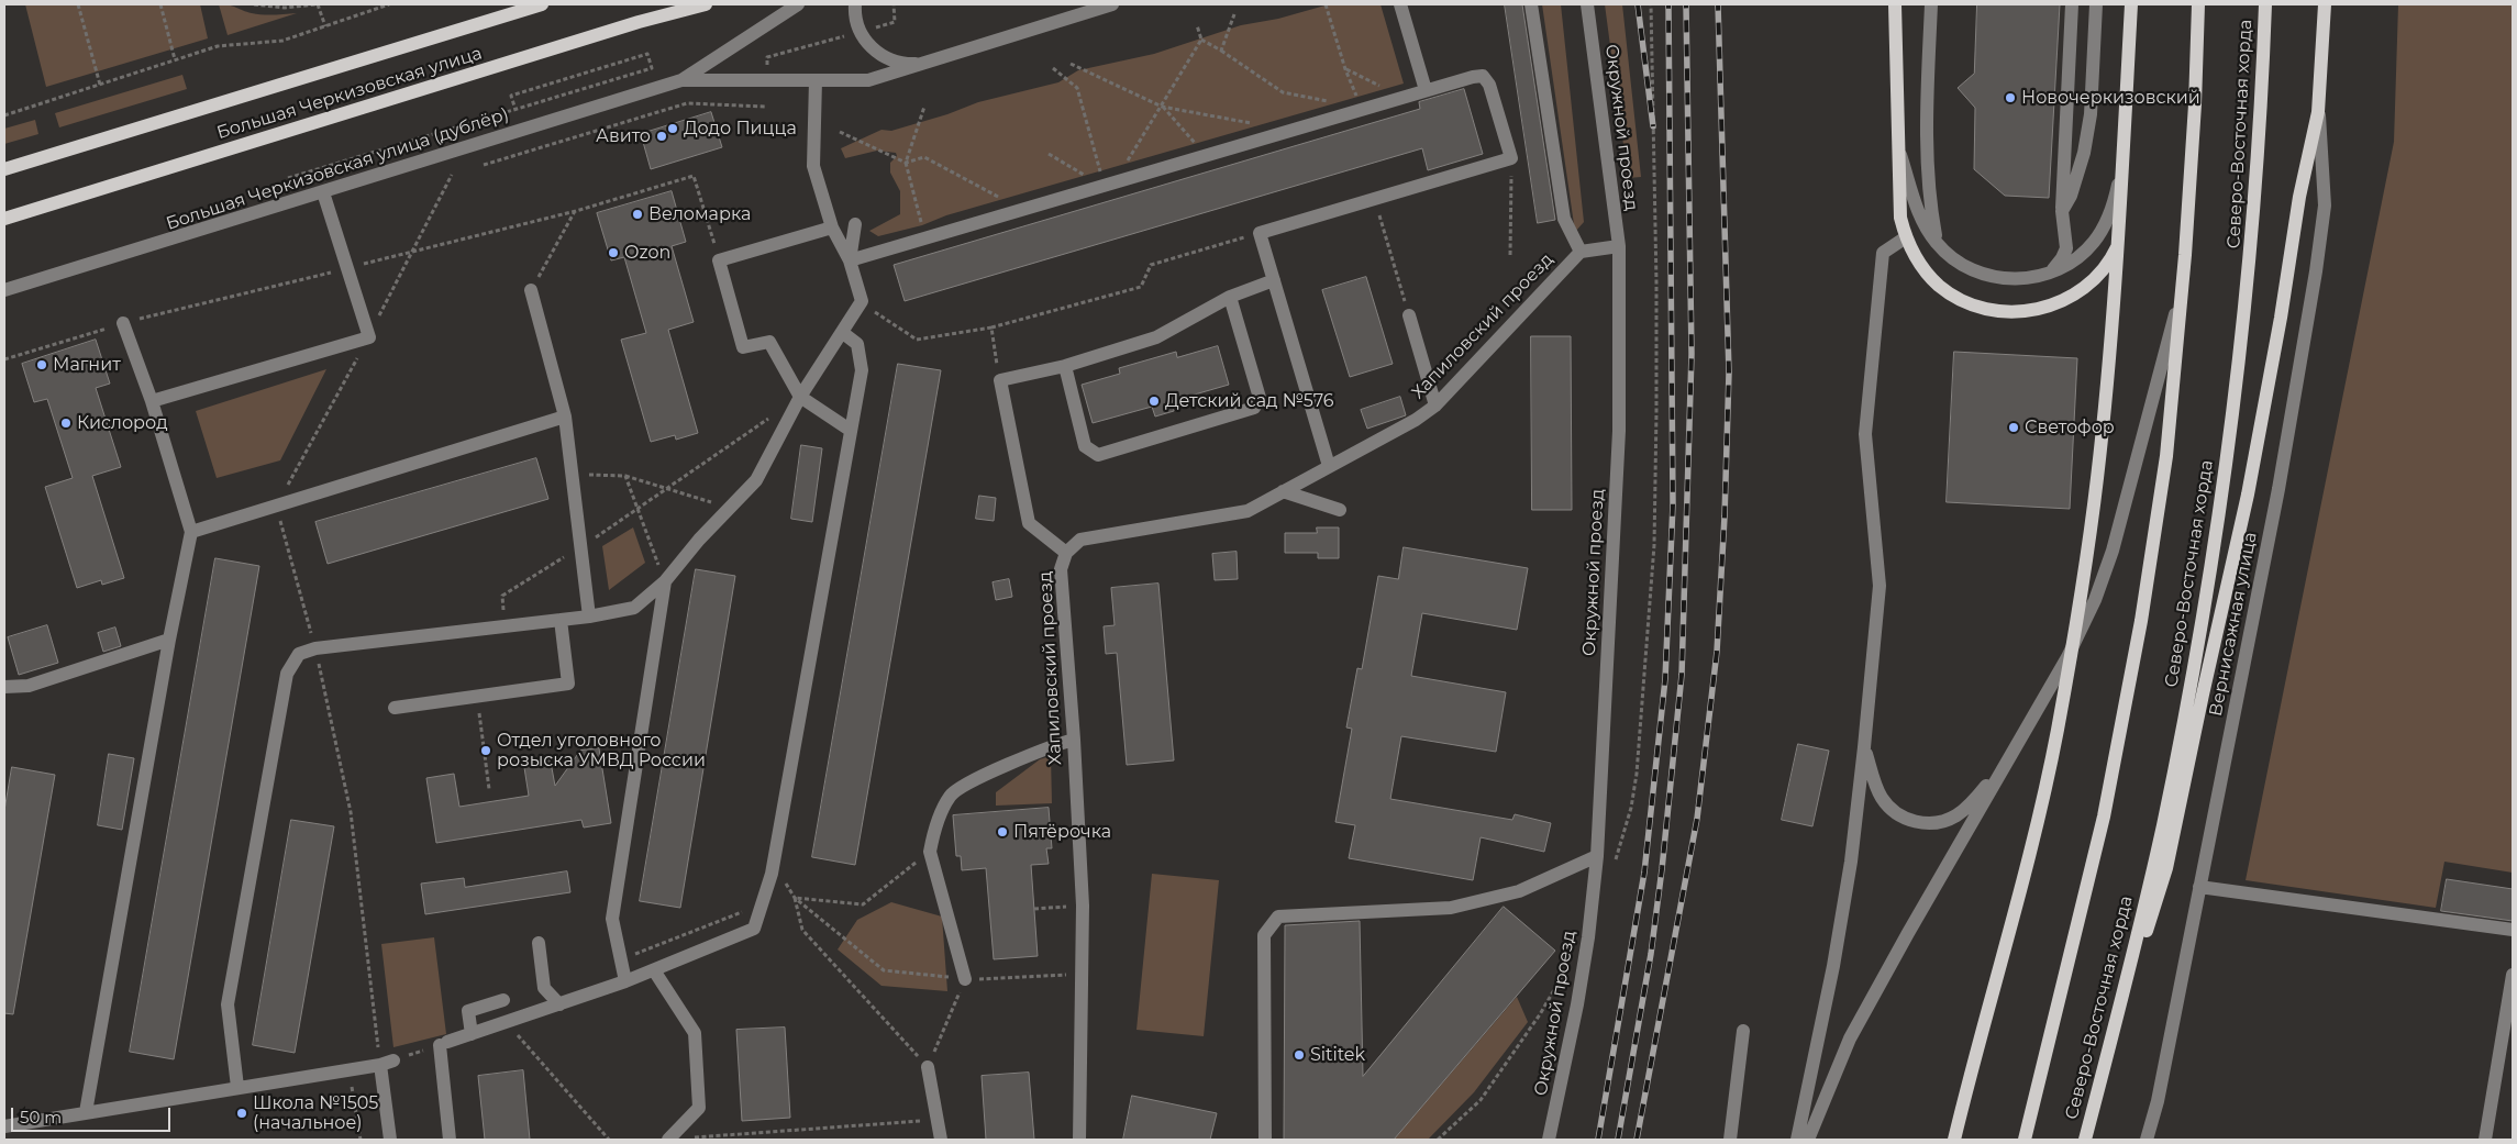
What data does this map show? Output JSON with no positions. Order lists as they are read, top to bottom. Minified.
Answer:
{"streets":{"main road":["Большая Черкизовская улица","Северо-Восточная хорда"],"street":["Окружной проезд","Большая Черкизовская улица (дублёр)","Хапиловский проезд","Вернисажная улица"]},"crossings":[["Окружной проезд","Хапиловский проезд"]],"places":["Новочеркизовский","Додо Пицца","Авито","Веломарка","Ozon","Магнит","Детский сад №576","Кислород","Светофор","Отдел уголовного розыска УМВД России","Пятёрочка","Sititek","Школа №1505 (начальное)"],"scale_bar":"50 m"}
